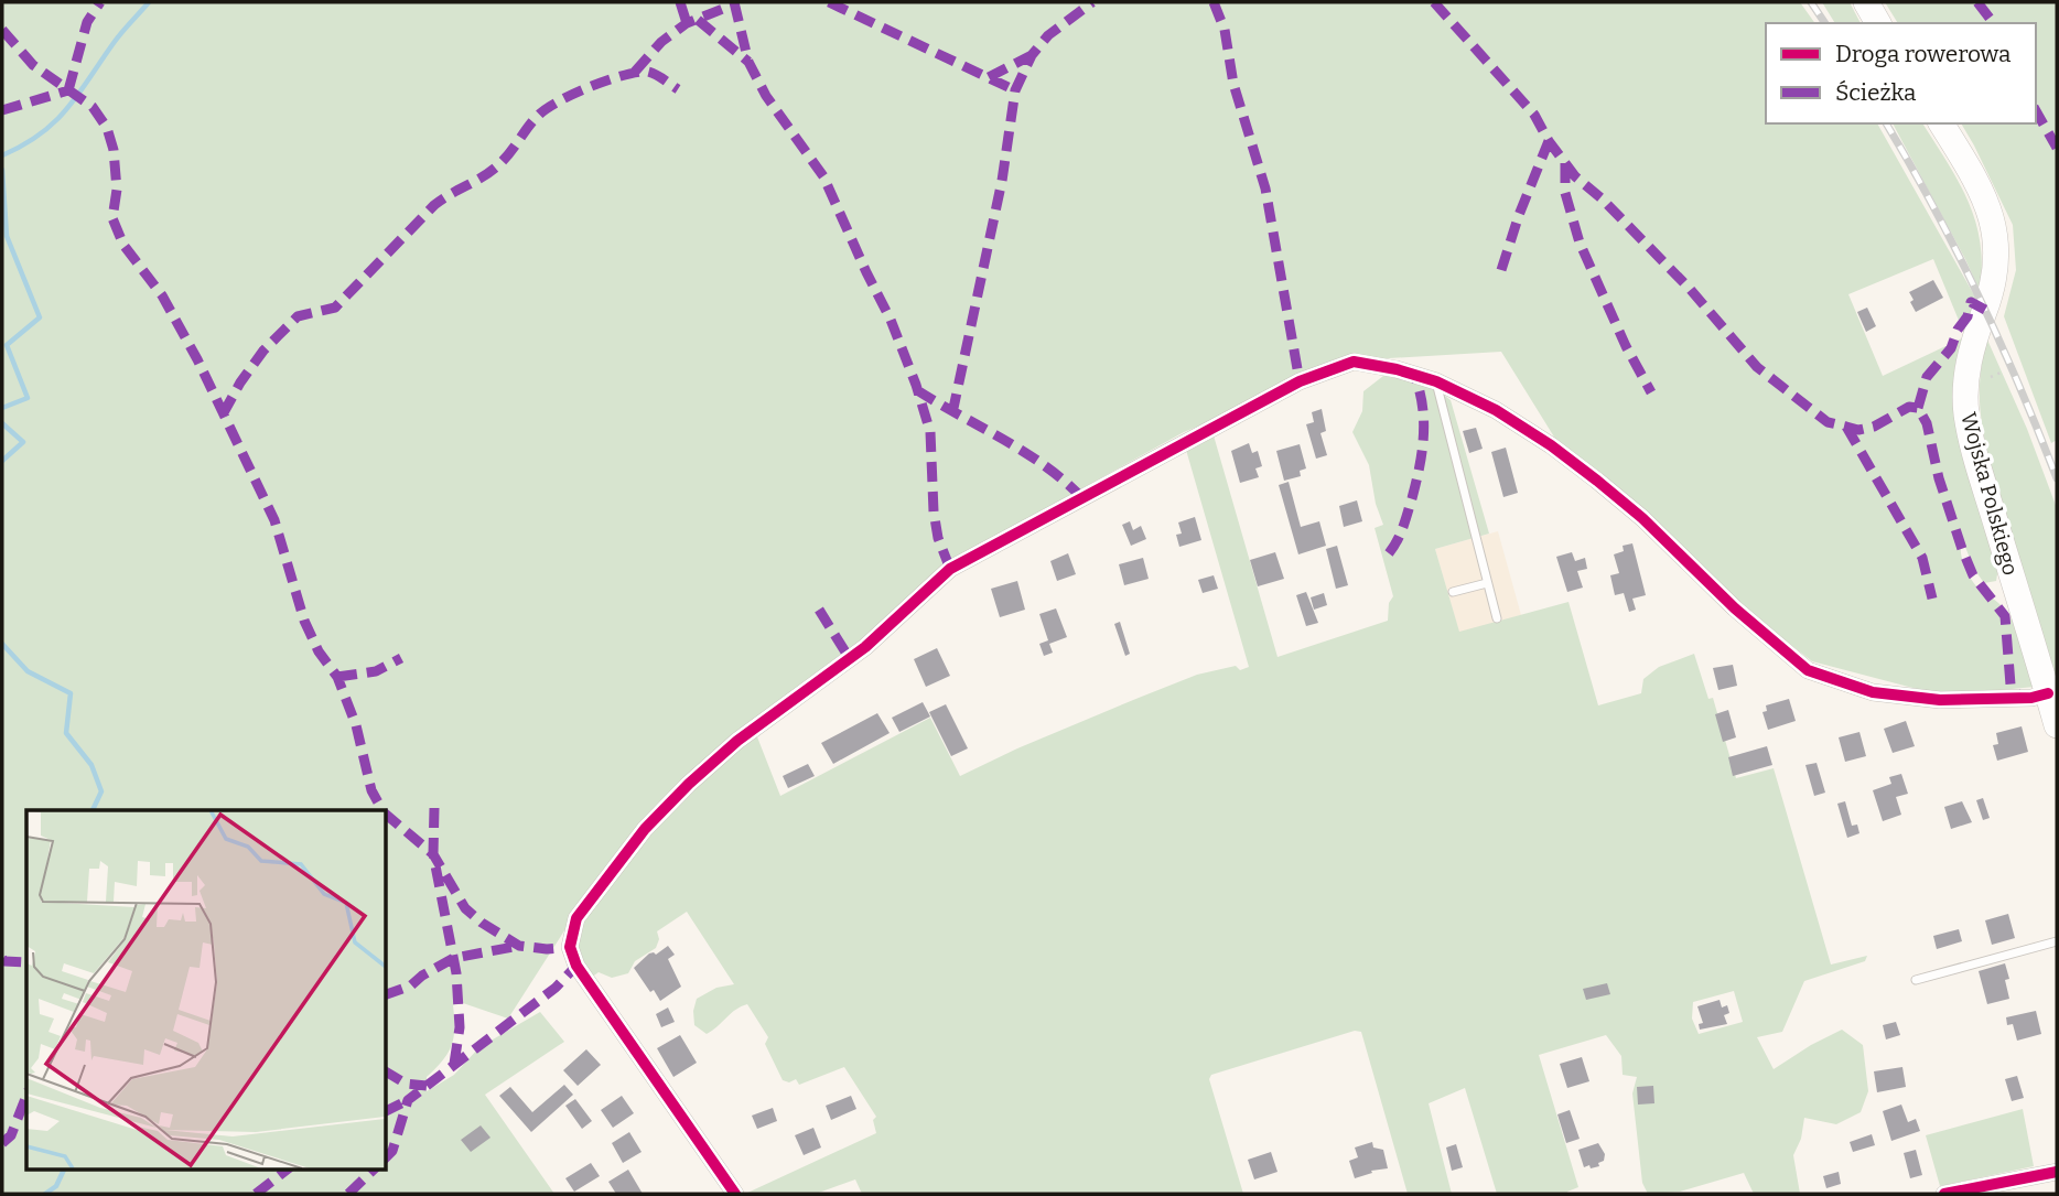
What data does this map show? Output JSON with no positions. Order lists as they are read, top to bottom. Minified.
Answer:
{"streets":{"main road":["Wojska Polskiego"]},"legend":["Droga rowerowa","Ścieżka"]}
